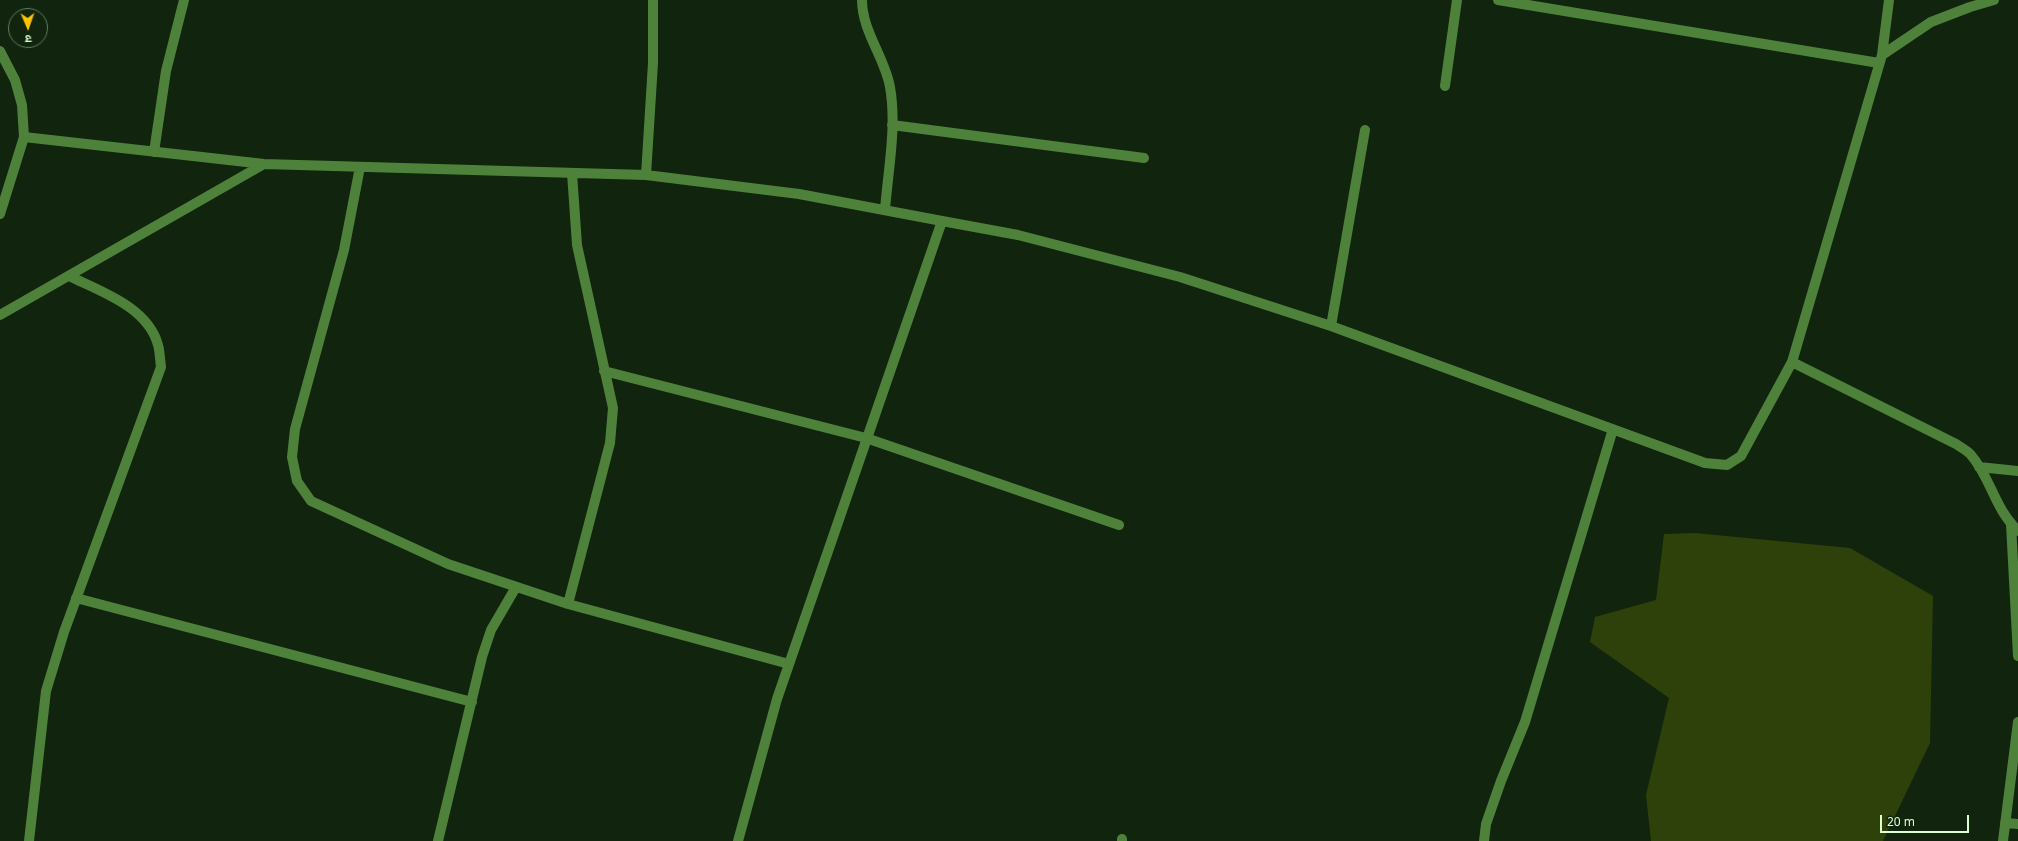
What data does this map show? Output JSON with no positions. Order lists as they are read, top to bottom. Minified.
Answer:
{"scale_bar":"20 m","north":"bottom"}
